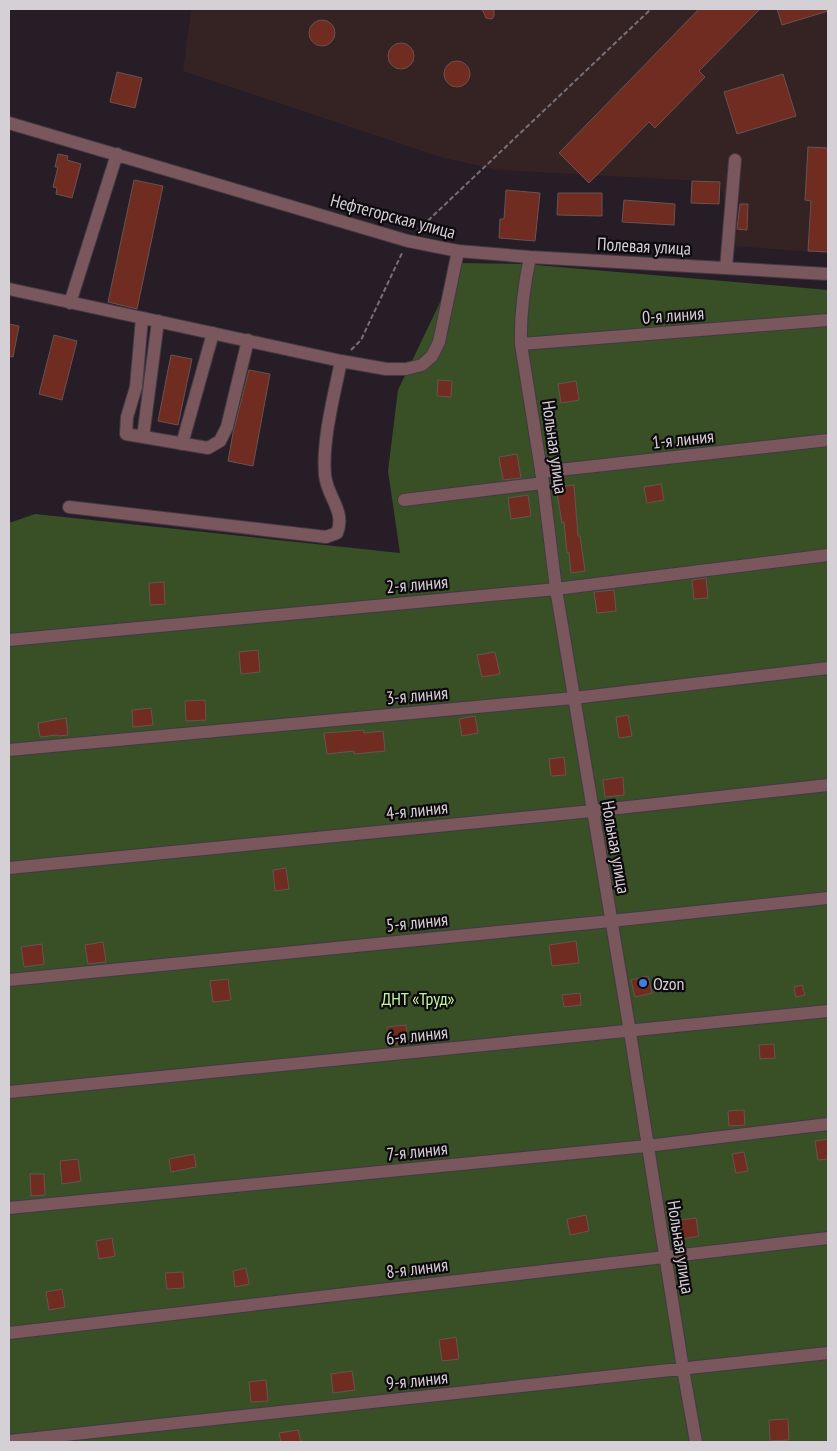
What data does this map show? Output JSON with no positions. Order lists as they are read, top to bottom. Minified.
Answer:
{"streets":{"street":["Нефтегорская улица","Полевая улица","0-я линия","1-я линия","Нольная улица","2-я линия","3-я линия","4-я линия","5-я линия","6-я линия","7-я линия","8-я линия","9-я линия"]},"crossings":[["Нефтегорская улица","Полевая улица"],["Полевая улица","Нольная улица"],["0-я линия","Нольная улица"],["1-я линия","Нольная улица"],["Нольная улица","2-я линия"],["Нольная улица","3-я линия"],["Нольная улица","4-я линия"],["Нольная улица","5-я линия"],["Нольная улица","6-я линия"],["Нольная улица","7-я линия"],["Нольная улица","8-я линия"],["Нольная улица","9-я линия"]],"parks":["ДНТ «Труд»"],"places":["Ozon"]}
